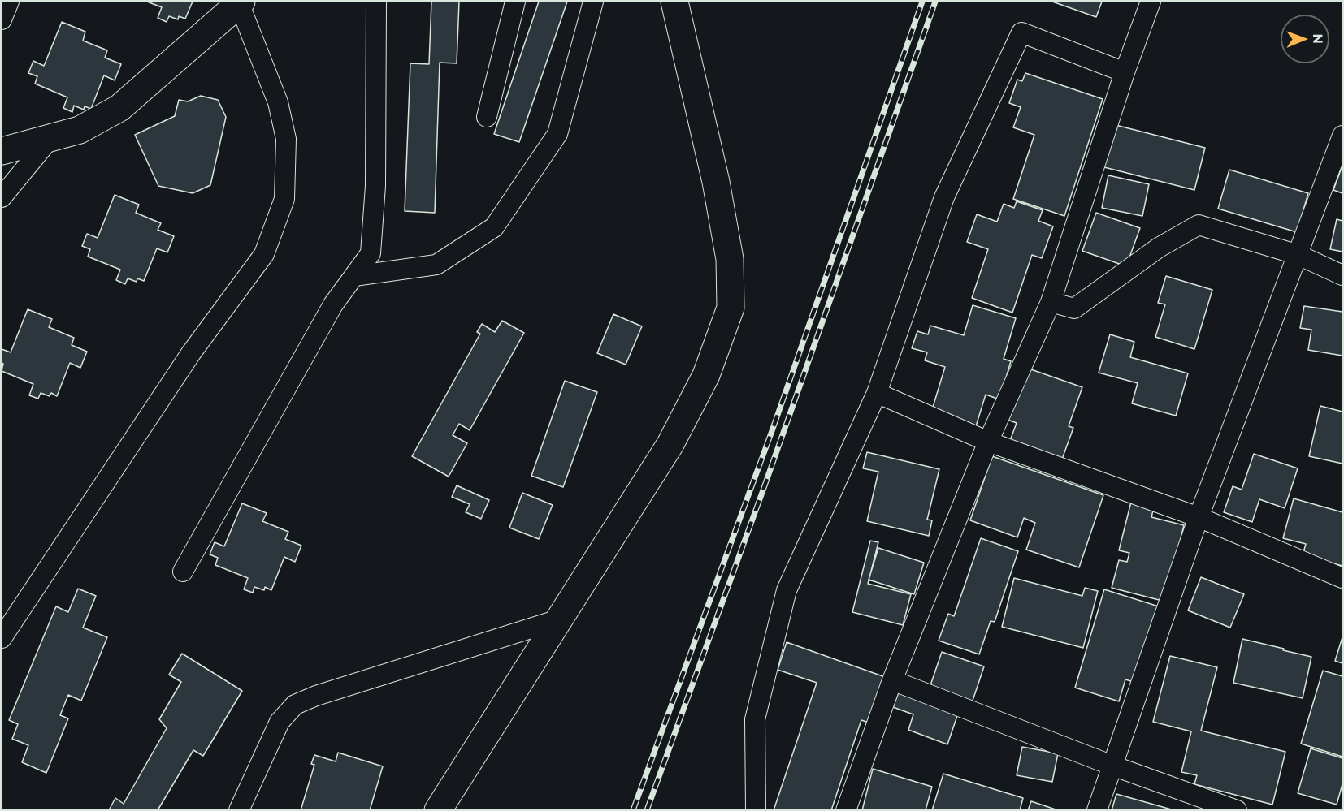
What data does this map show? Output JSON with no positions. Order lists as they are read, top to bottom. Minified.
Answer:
{"north":"right"}
